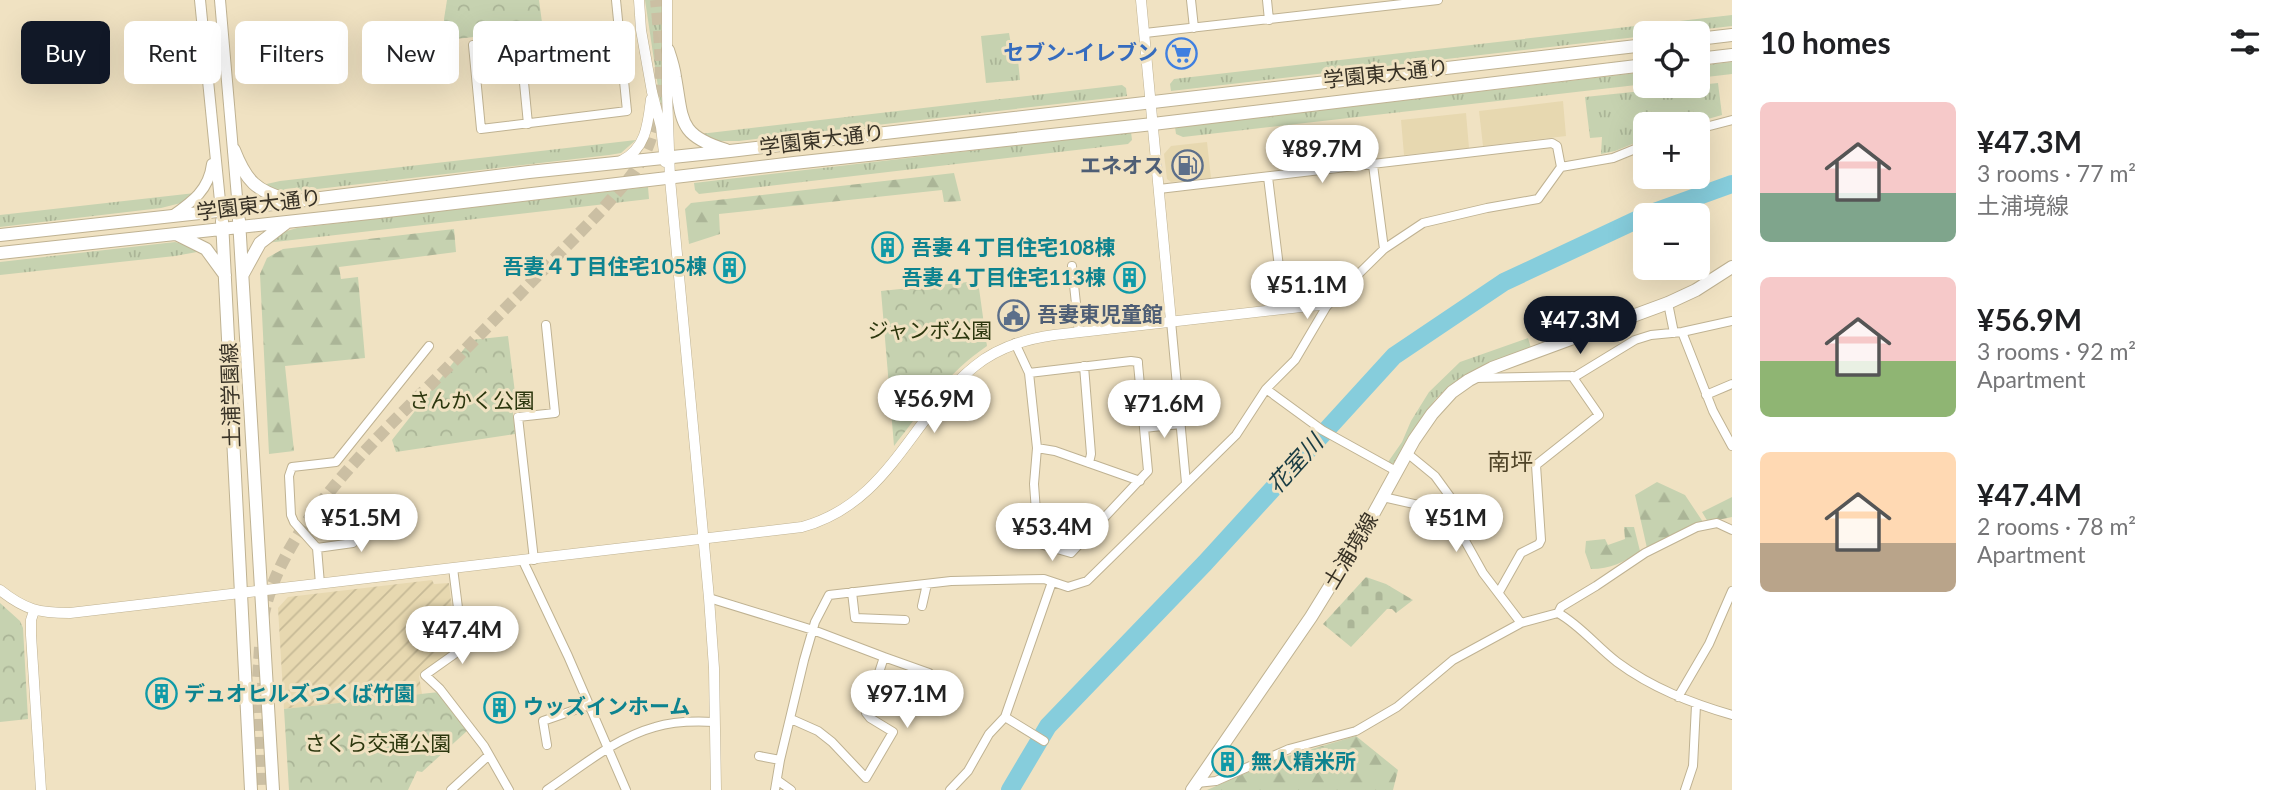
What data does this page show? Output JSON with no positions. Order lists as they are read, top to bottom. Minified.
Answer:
{"streets":{"main road":["学園東大通り","土浦学園線","土浦境線"]},"crossings":[["学園東大通り","土浦学園線"]],"districts":["南坪"],"water":["花室川"],"parks":["ジャンボ公園","さんかく公園","さくら交通公園"],"places":{"supermarket":["セブン-イレブン"],"fuel station":["エネオス"],"building":["吾妻４丁目住宅108棟","吾妻４丁目住宅105棟","吾妻４丁目住宅113棟","デュオヒルズつくば竹園","ウッズインホーム","無人精米所"],"public building":["吾妻東児童館"]},"page":{"heading":"10 homes","map_buttons":["+","−"],"chip":["Buy","Rent","Filters","New","Apartment"],"list":[{"name":"¥47.3M","note":"3 rooms · 77 m² · 土浦境線"},{"name":"¥56.9M","note":"3 rooms · 92 m² · Apartment"},{"name":"¥47.4M","note":"2 rooms · 78 m² · Apartment"}],"price":["¥89.7M","¥51.1M","¥47.3M","¥56.9M","¥71.6M","¥51.5M","¥51M","¥53.4M","¥47.4M","¥97.1M"]}}
